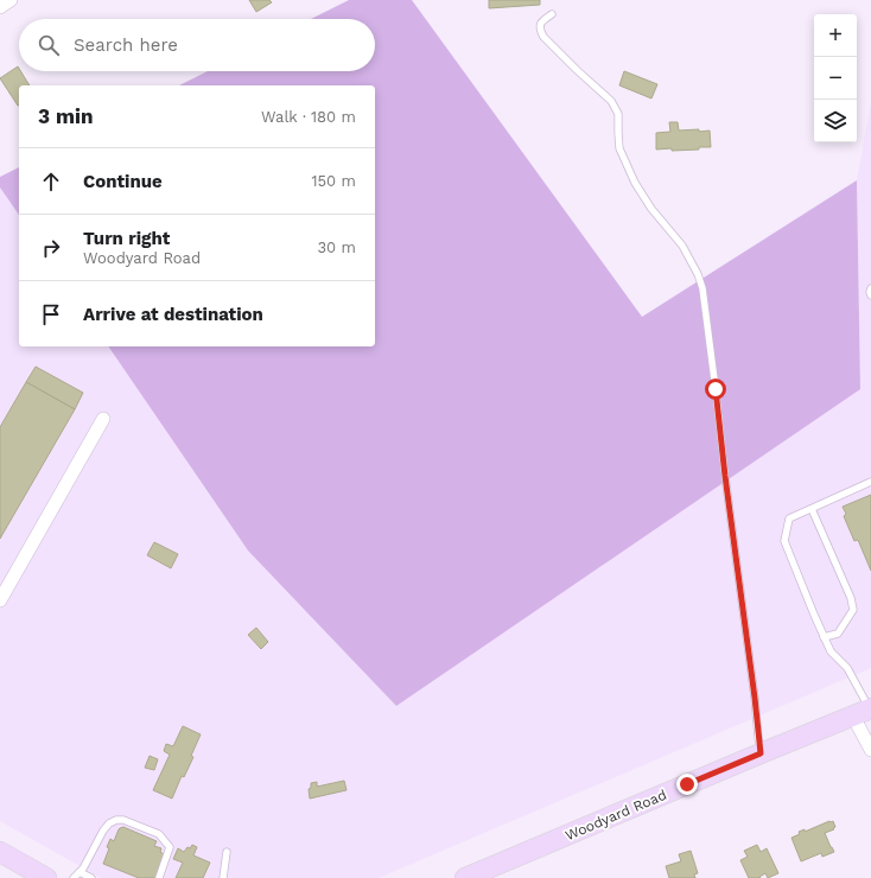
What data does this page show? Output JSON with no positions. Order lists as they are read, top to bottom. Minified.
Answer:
{"streets":{"main road":["Woodyard Road"]},"page":{"map_buttons":["+","−"],"search":"Search here","heading":["3 min","Walk · 180 m"],"list":[["Continue","150 m"],["Turn right","Woodyard Road","30 m"],"Arrive at destination"]}}
